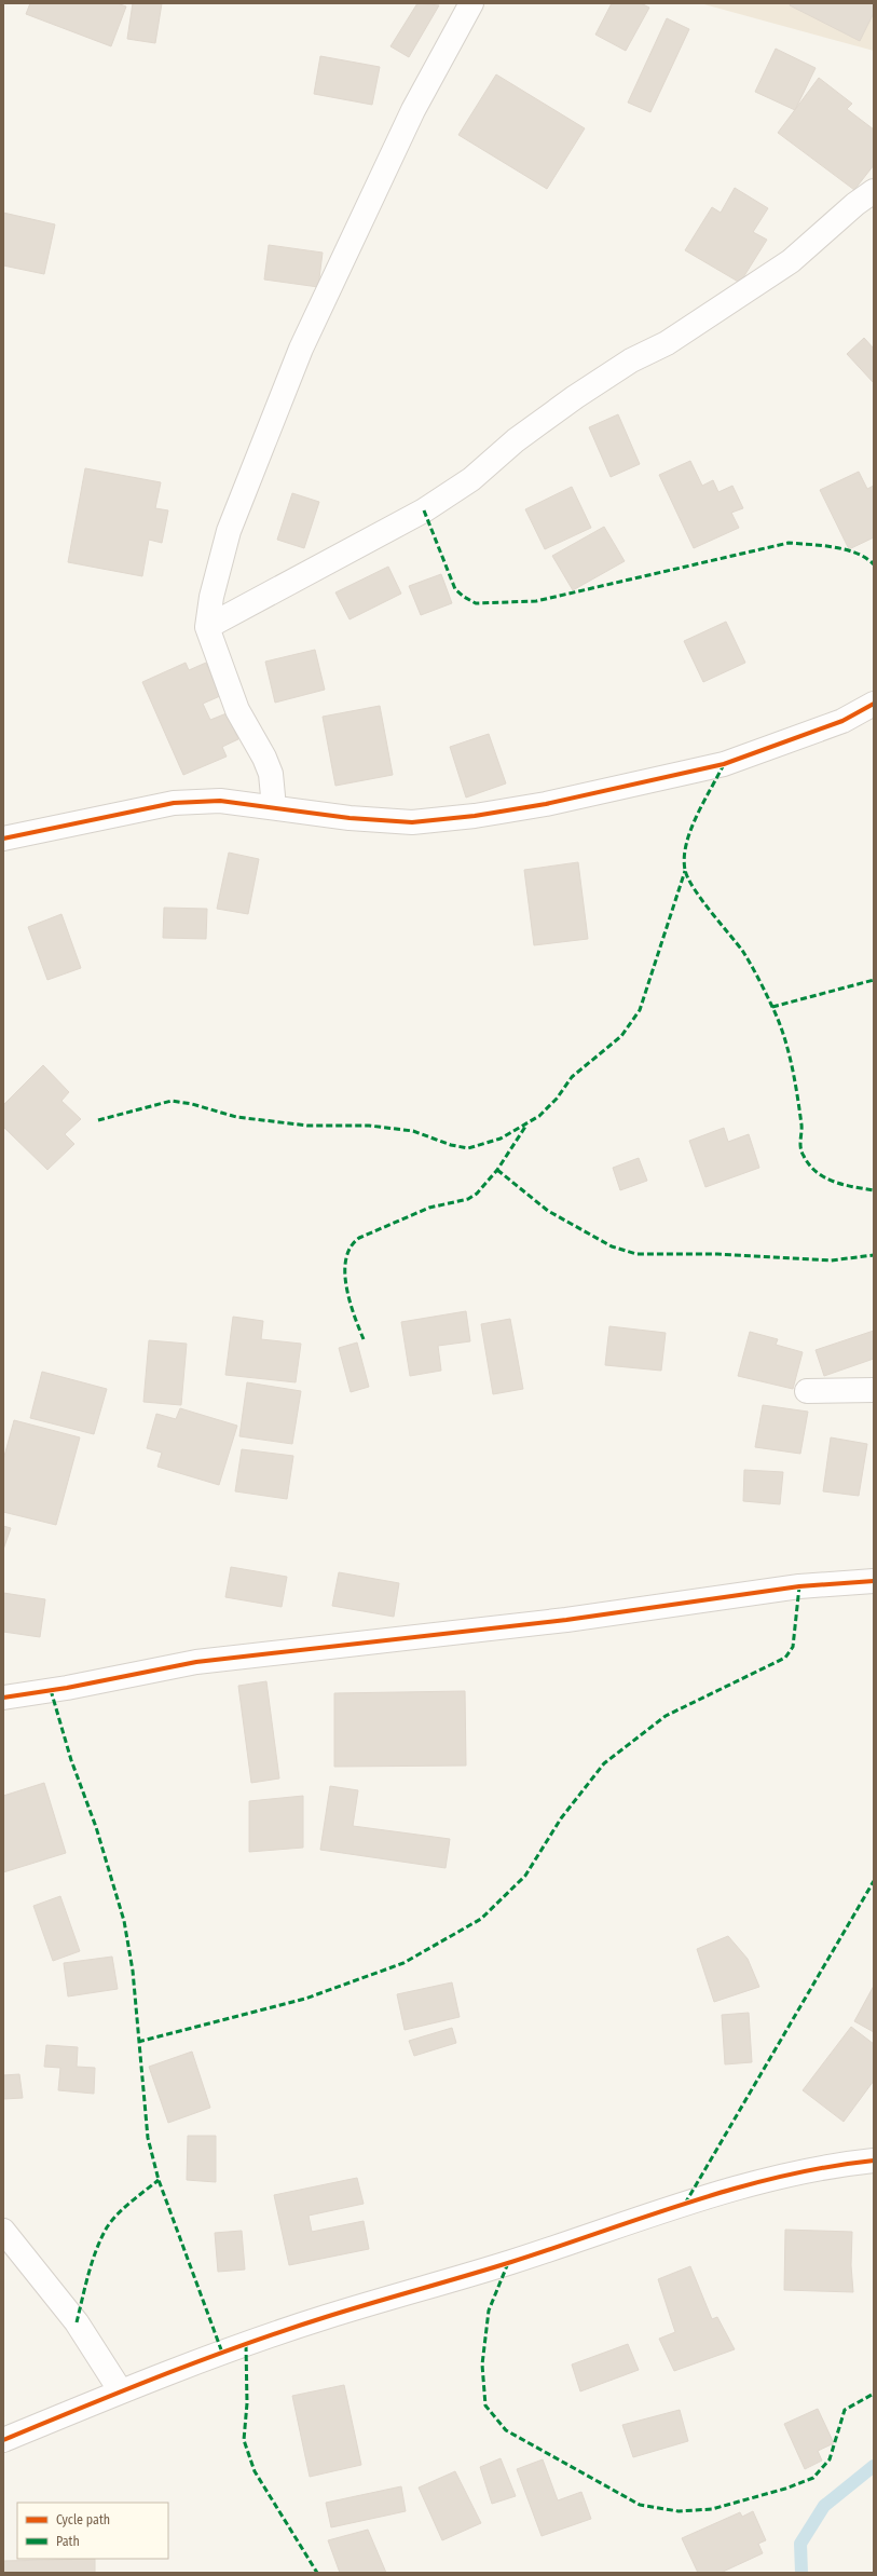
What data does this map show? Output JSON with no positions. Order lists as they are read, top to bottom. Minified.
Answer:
{"legend":["Cycle path","Path"]}
